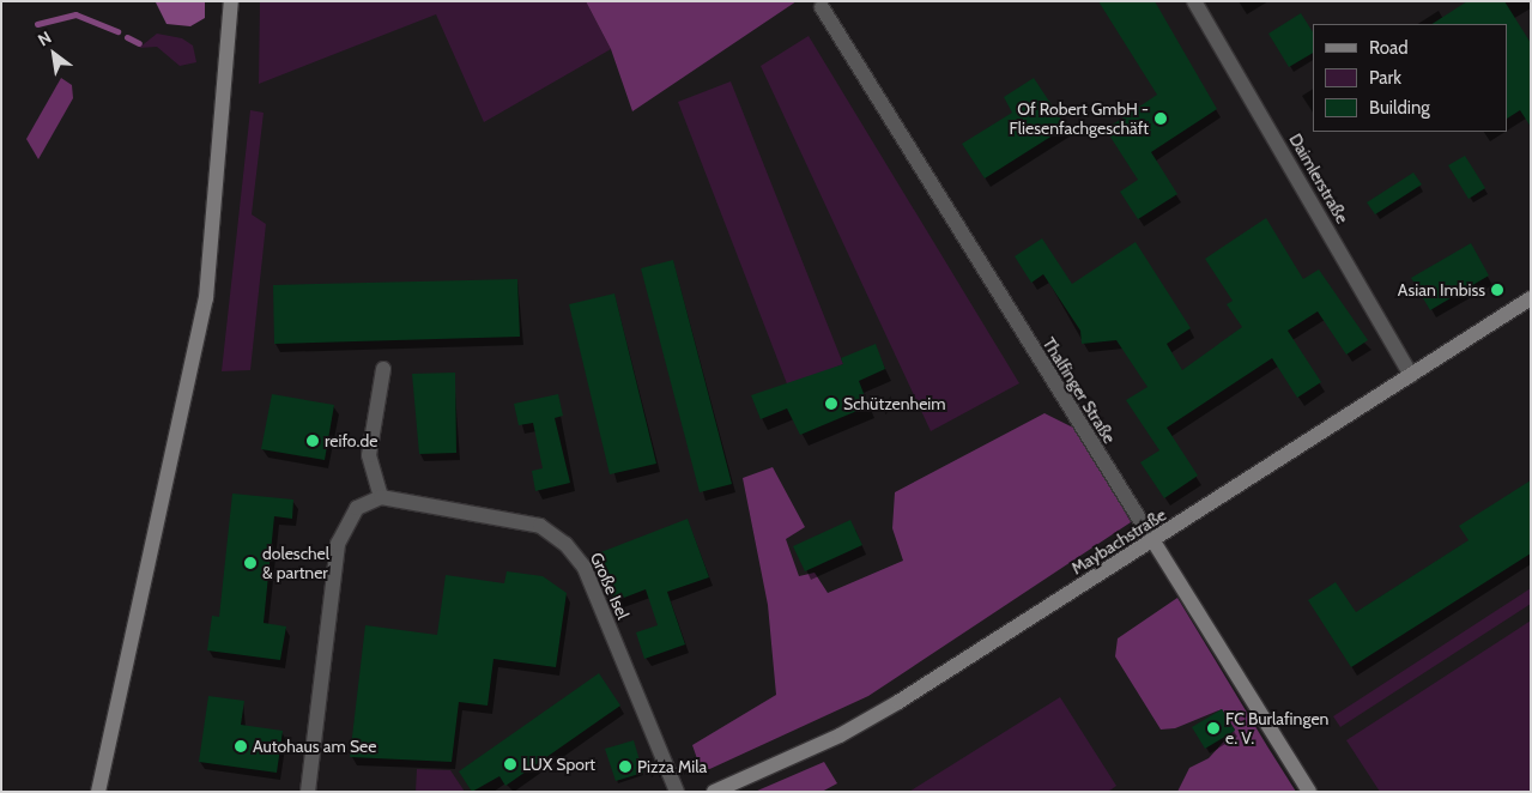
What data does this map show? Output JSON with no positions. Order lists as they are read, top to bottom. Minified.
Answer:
{"streets":{"street":["Daimlerstraße","Thalfinger Straße","Maybachstraße","Große Isel"]},"crossings":[["Daimlerstraße","Maybachstraße"],["Thalfinger Straße","Maybachstraße"]],"places":["Of Robert GmbH - Fliesenfachgeschäft","Asian Imbiss","Schützenheim","reifo.de","doleschel & partner","FC Burlafingen e. V.","Autohaus am See","LUX Sport","Pizza Mila"],"legend":["Road","Park","Building"],"north":"top left"}
